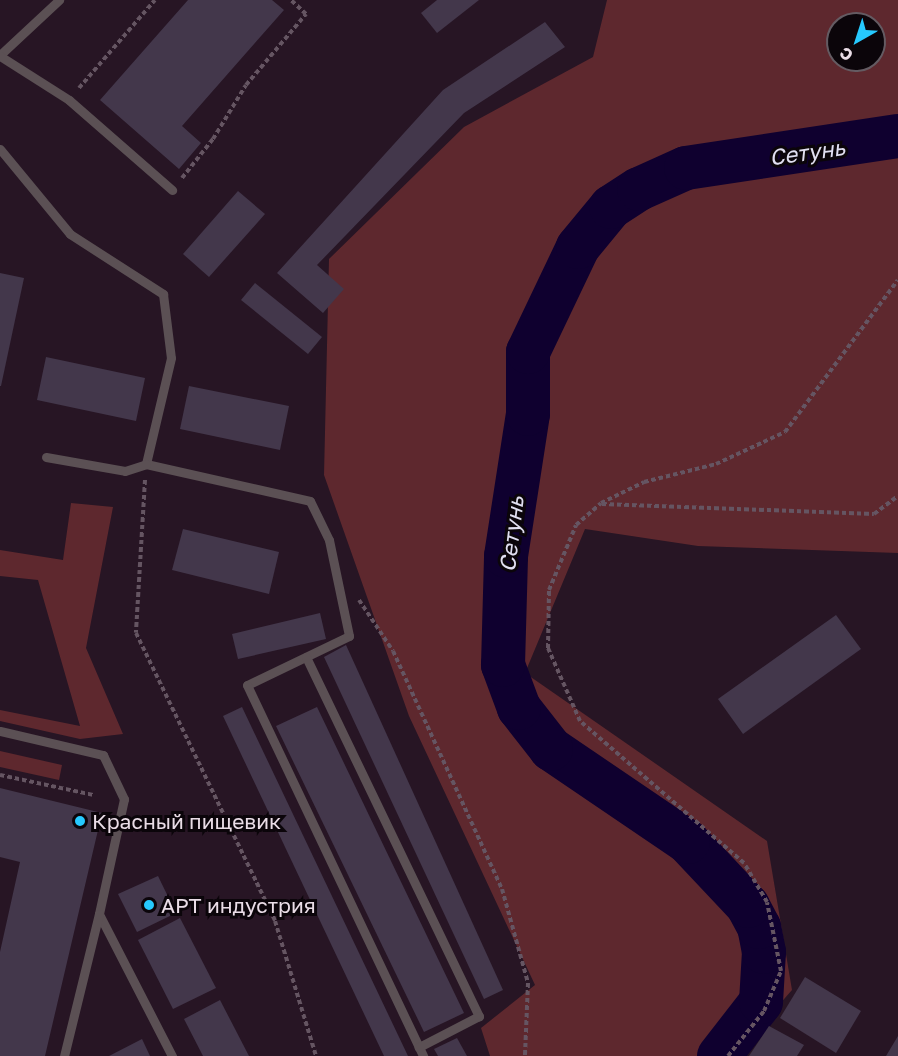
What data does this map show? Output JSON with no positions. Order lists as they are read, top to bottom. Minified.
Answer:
{"water":["Сетунь"],"places":["Красный пищевик","АРТ индустрия"],"north":"bottom left"}
